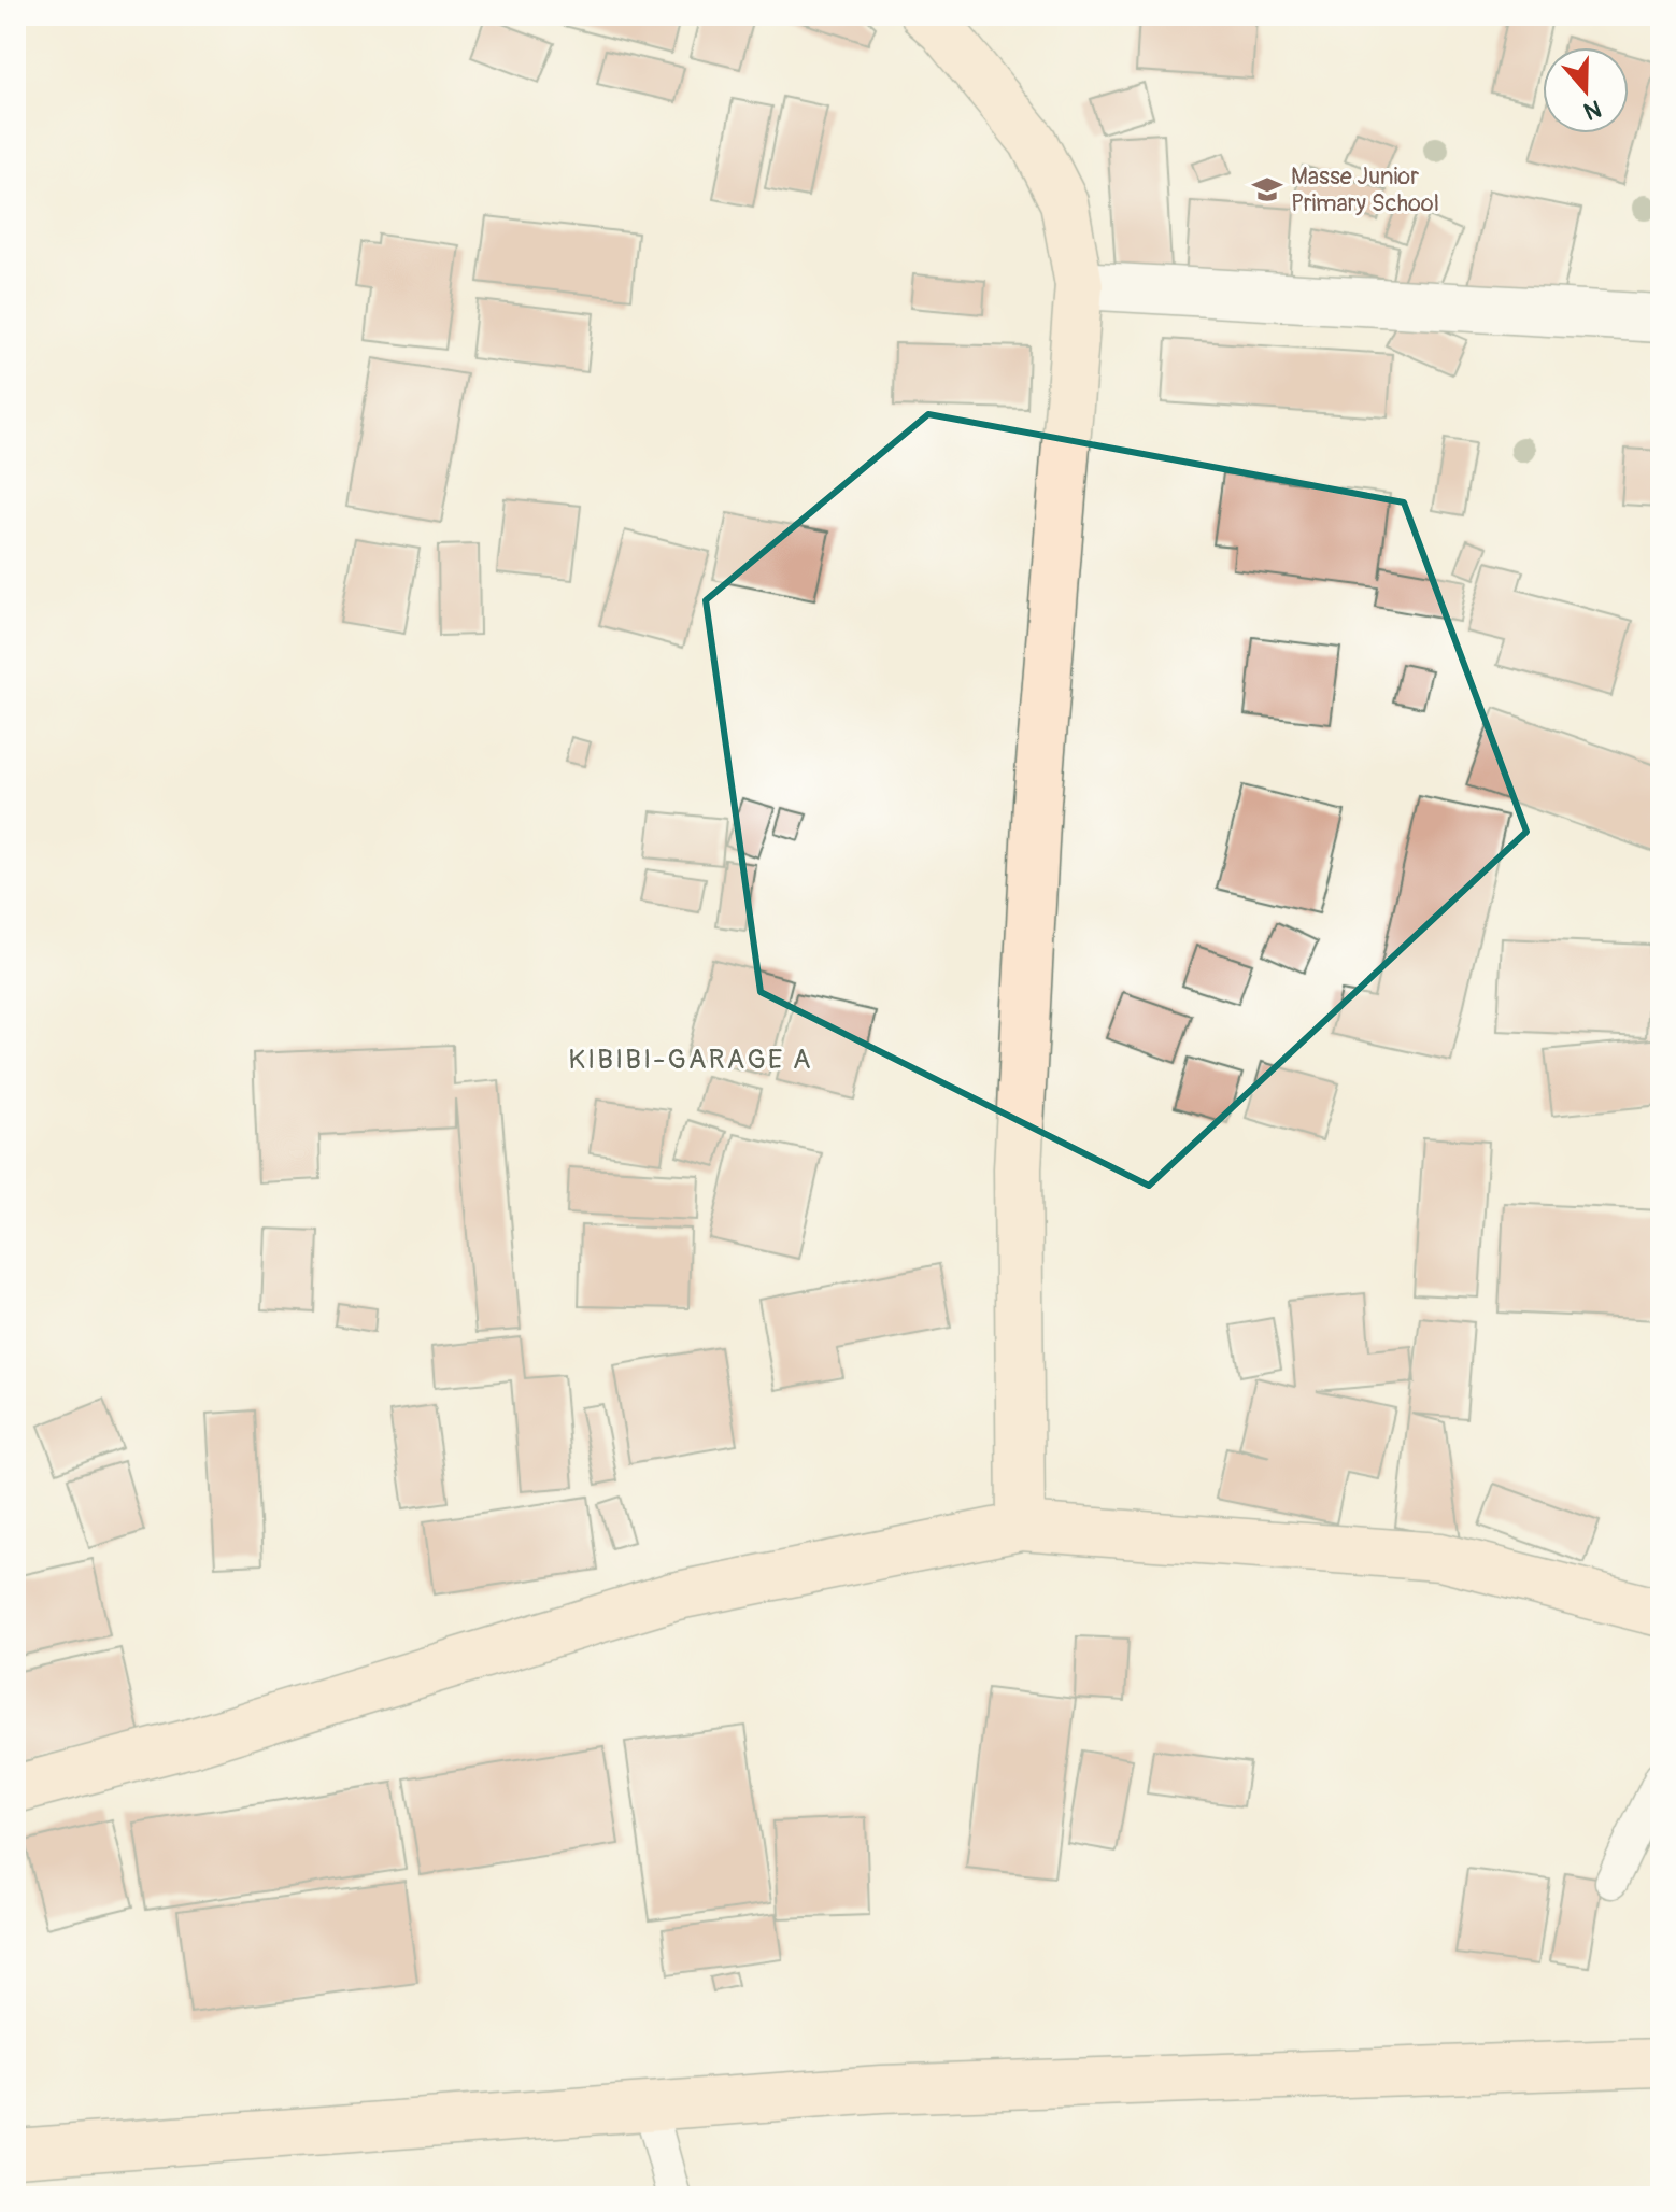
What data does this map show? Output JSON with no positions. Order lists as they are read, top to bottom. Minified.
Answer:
{"districts":["KIBIBI-GARAGE A"],"places":{"school or university":["Masse Junior Primary School"]},"north":"bottom"}
